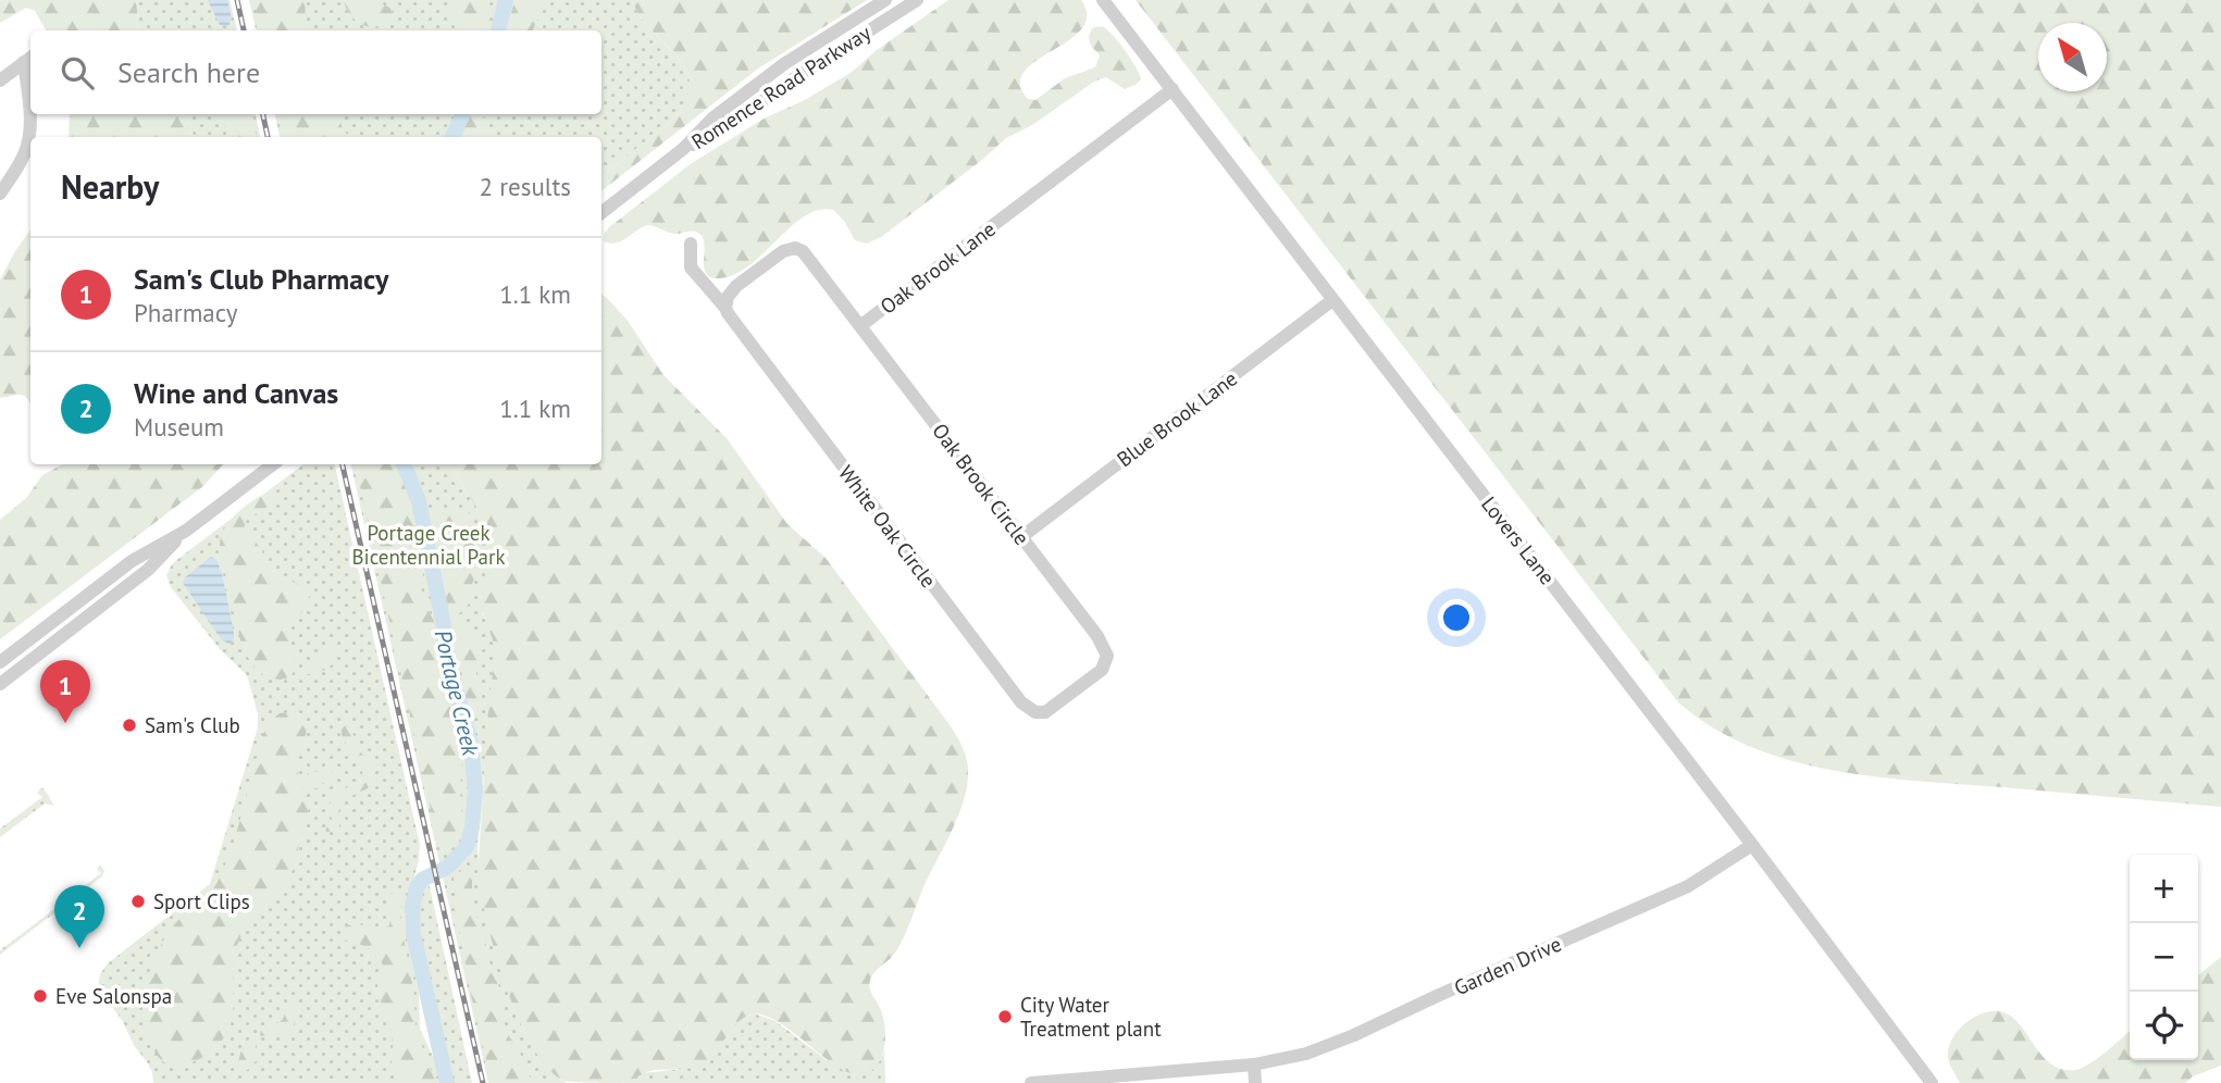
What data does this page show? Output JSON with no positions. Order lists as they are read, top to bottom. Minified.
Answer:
{"streets":{"street":["Romence Road Parkway","Oak Brook Lane","Blue Brook Lane","Oak Brook Circle","White Oak Circle","Lovers Lane","Garden Drive"]},"crossings":[["Oak Brook Lane","Oak Brook Circle"],["Oak Brook Lane","White Oak Circle"],["Oak Brook Lane","Lovers Lane"],["Blue Brook Lane","Oak Brook Circle"],["Blue Brook Lane","Lovers Lane"],["Oak Brook Circle","White Oak Circle"],["Lovers Lane","Garden Drive"]],"water":["Portage Creek"],"parks":["Portage Creek Bicentennial Park"],"places":["Sam's Club","Sport Clips","Eve Salonspa","City Water Treatment plant"],"north":"top left","page":{"search":"Search here","heading":["Nearby","2 results"],"list":[{"mark":"1","name":"Sam's Club Pharmacy","note":"Pharmacy","value":"1.1 km"},{"mark":"2","name":"Wine and Canvas","note":"Museum","value":"1.1 km"}],"pins":["1","2"],"map_buttons":["+","−"]}}
